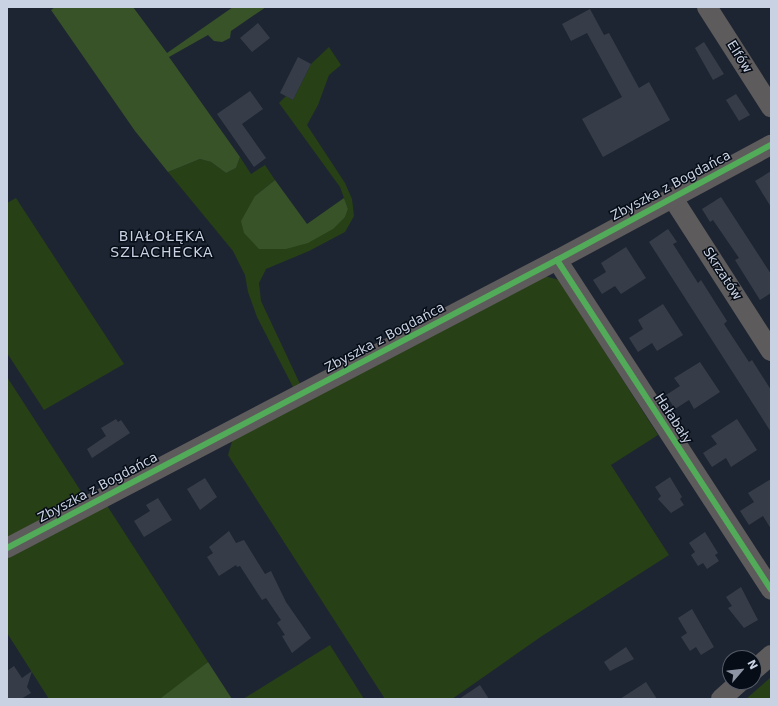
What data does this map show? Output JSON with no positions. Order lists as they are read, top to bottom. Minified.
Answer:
{"streets":{"street":["Elfów","Zbyszka z Bogdańca","Skrzatów","Hałabały"]},"crossings":[["Zbyszka z Bogdańca","Skrzatów"],["Zbyszka z Bogdańca","Hałabały"]],"districts":["BIAŁOŁĘKA SZLACHECKA"],"north":"top right"}
